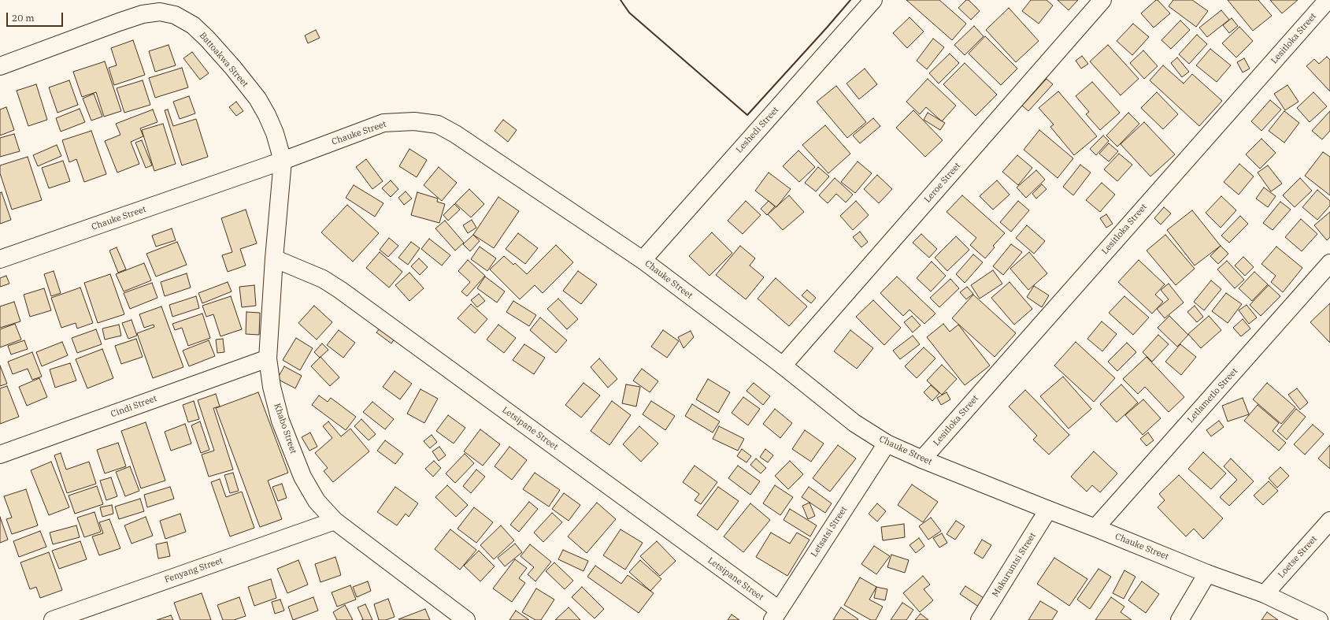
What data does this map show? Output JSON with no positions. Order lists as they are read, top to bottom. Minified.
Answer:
{"streets":{"street":["Lesitloka Street","Battoakwa Street","Leshedi Street","Chauke Street","Leroe Street","Letlametlo Street","Cindi Street","Khabo Street","Letsipane Street","Letsatsi Street","Loetse Street","Makuruntsi Street","Fenyang Street"]},"crossings":[["Lesitloka Street","Chauke Street"],["Battoakwa Street","Chauke Street"],["Battoakwa Street","Khabo Street"],["Leshedi Street","Chauke Street"],["Chauke Street","Leroe Street"],["Chauke Street","Letlametlo Street"],["Chauke Street","Khabo Street"],["Chauke Street","Letsatsi Street"],["Chauke Street","Loetse Street"],["Chauke Street","Makuruntsi Street"],["Cindi Street","Khabo Street"],["Khabo Street","Letsipane Street"],["Khabo Street","Fenyang Street"],["Letsipane Street","Letsatsi Street"]],"scale_bar":"20 m"}
